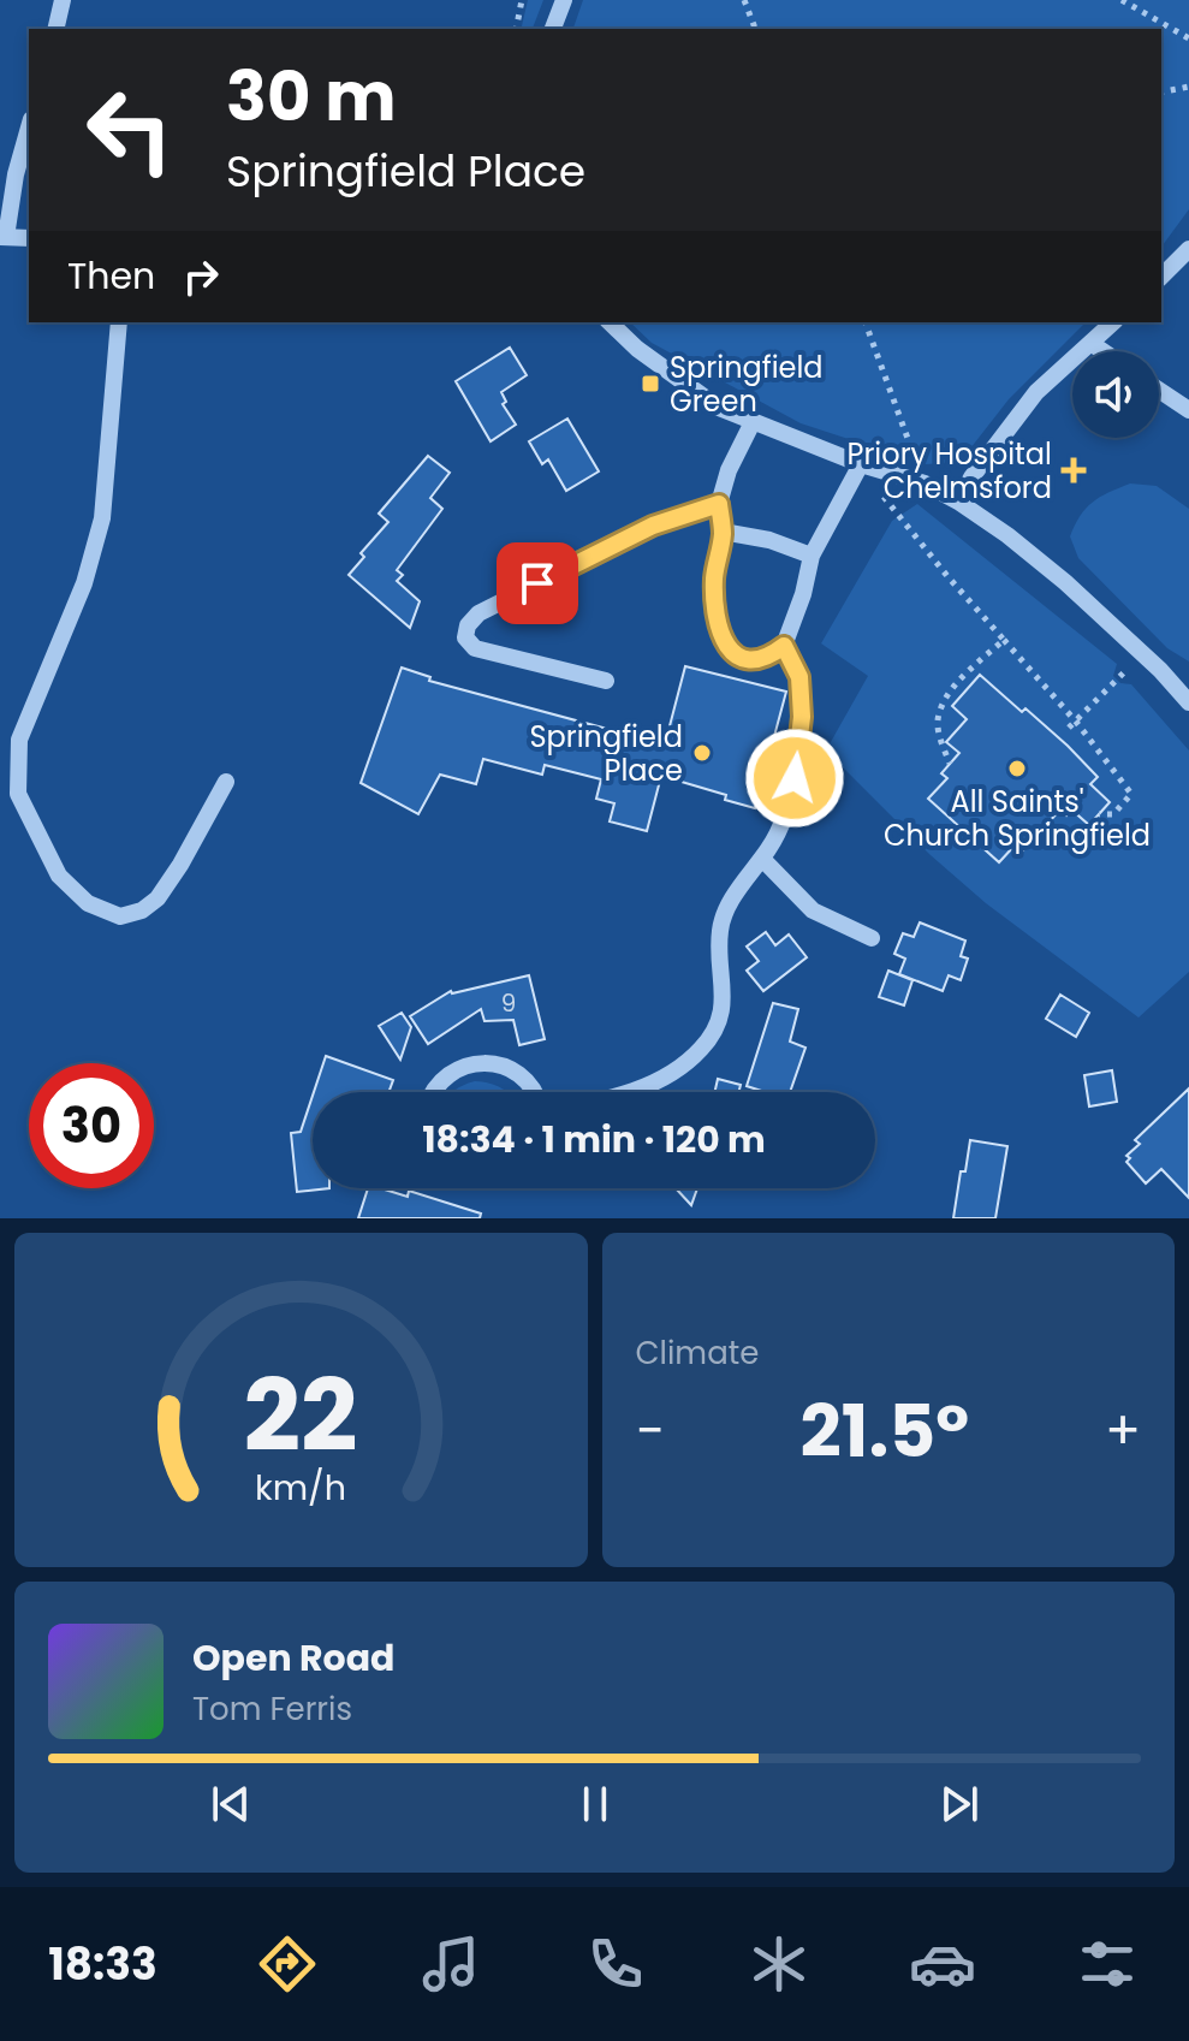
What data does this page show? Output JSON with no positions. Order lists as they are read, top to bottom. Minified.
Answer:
{"places":{"transit":["Springfield Green"],"health":["Priory Hospital Chelmsford"],"other":["Springfield Place","All Saints' Church Springfield"]},"house_numbers":["9"],"page":{"turn":["30 m","Springfield Place"],"then":"Then","limit":"30","trip":"18:34 · 1 min · 120 m","tile":"Climate","heat":["−","21.5°","+"],"song":["Open Road","Tom Ferris"],"tabs":"18:33","gauge":["22","km/h"]}}
